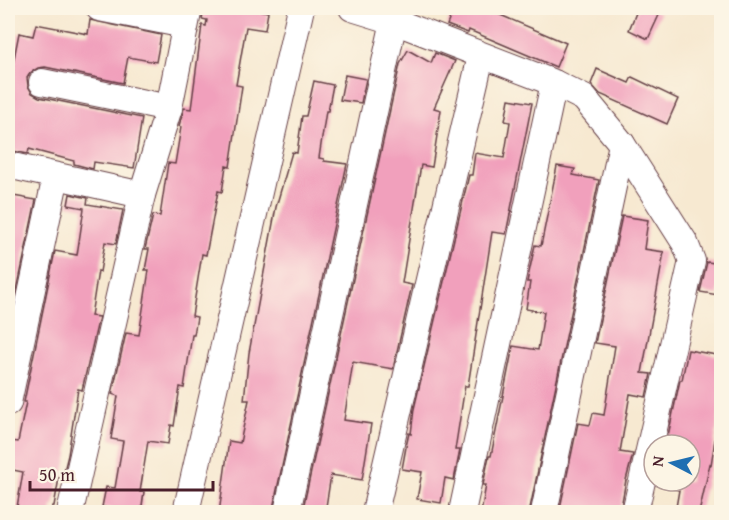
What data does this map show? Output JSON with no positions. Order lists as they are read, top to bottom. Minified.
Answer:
{"scale_bar":"50 m","north":"left"}
